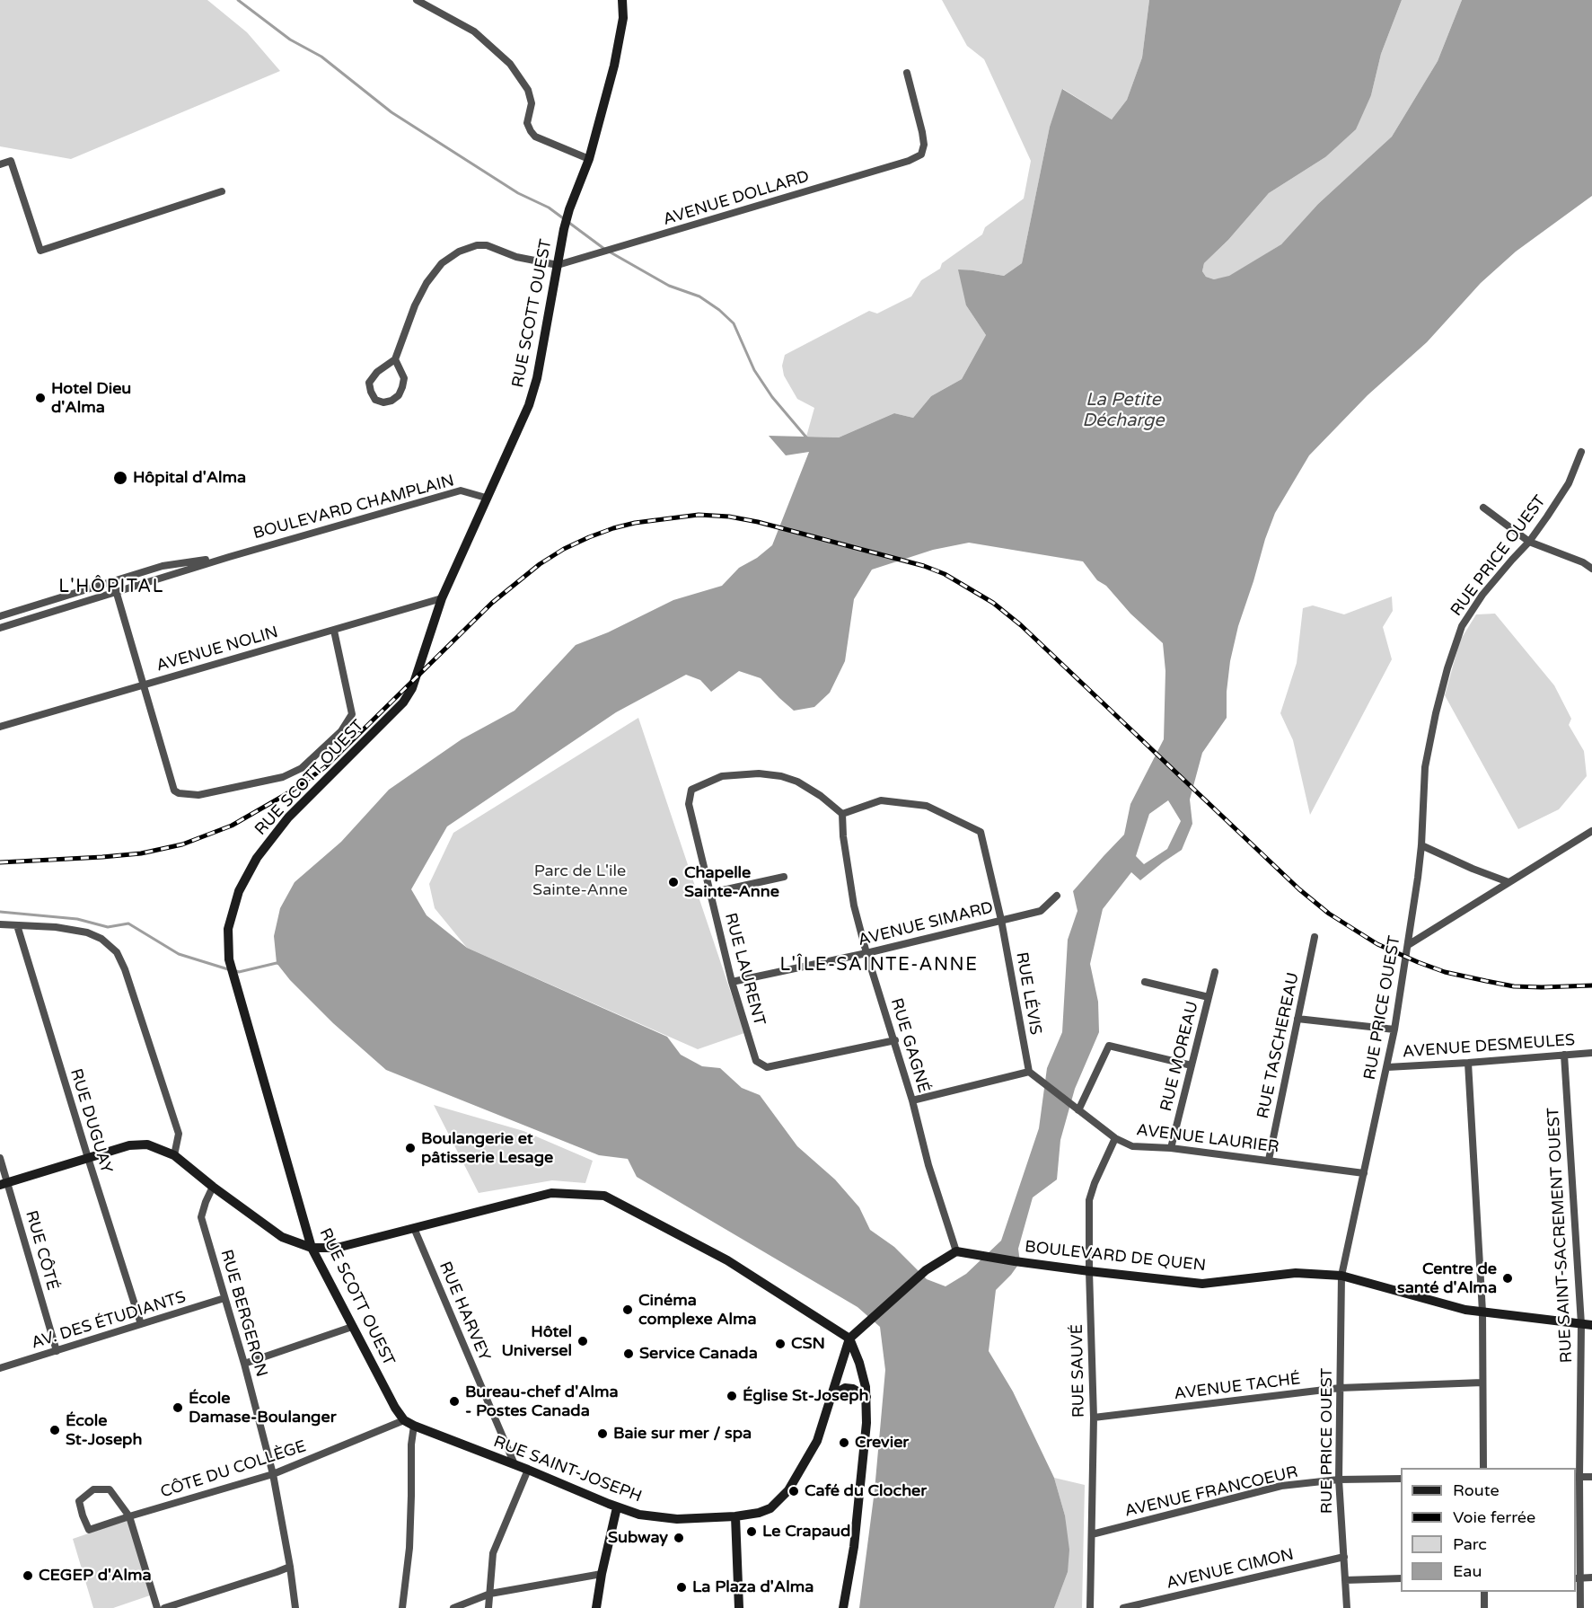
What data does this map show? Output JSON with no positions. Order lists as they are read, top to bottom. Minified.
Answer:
{"streets":{"street":["AVENUE DOLLARD","RUE SCOTT OUEST","BOULEVARD CHAMPLAIN","RUE PRICE OUEST","AVENUE NOLIN","AVENUE SIMARD","RUE LAURENT","RUE LÉVIS","RUE GAGNÉ","RUE TASCHEREAU","AVENUE DESMEULES","RUE MOREAU","RUE DUGUAY","AVENUE LAURIER","RUE SAINT-SACREMENT OUEST","RUE CÔTÉ","BOULEVARD DE QUEN","RUE HARVEY","RUE BERGERON","AV. DES ÉTUDIANTS","RUE SAUVÉ","AVENUE TACHÉ","CÔTE DU COLLÈGE","RUE SAINT-JOSEPH","AVENUE FRANCOEUR","AVENUE CIMON"]},"crossings":[["AVENUE DOLLARD","RUE SCOTT OUEST"],["RUE SCOTT OUEST","BOULEVARD CHAMPLAIN"],["RUE SCOTT OUEST","AVENUE NOLIN"],["RUE SCOTT OUEST","CÔTE DU COLLÈGE"],["RUE SCOTT OUEST","RUE SAINT-JOSEPH"],["RUE PRICE OUEST","AVENUE DESMEULES"],["RUE PRICE OUEST","AVENUE LAURIER"],["RUE PRICE OUEST","BOULEVARD DE QUEN"],["RUE PRICE OUEST","AVENUE TACHÉ"],["RUE PRICE OUEST","AVENUE FRANCOEUR"],["RUE PRICE OUEST","AVENUE CIMON"],["AVENUE SIMARD","RUE LAURENT"],["AVENUE SIMARD","RUE LÉVIS"],["AVENUE SIMARD","RUE GAGNÉ"],["RUE LAURENT","RUE LÉVIS"],["RUE LAURENT","RUE GAGNÉ"],["RUE LÉVIS","RUE GAGNÉ"],["RUE LÉVIS","AVENUE LAURIER"],["RUE GAGNÉ","BOULEVARD DE QUEN"],["RUE GAGNÉ","RUE SAINT-JOSEPH"],["RUE TASCHEREAU","AVENUE LAURIER"],["AVENUE DESMEULES","RUE SAINT-SACREMENT OUEST"],["RUE MOREAU","AVENUE LAURIER"],["RUE DUGUAY","AV. DES ÉTUDIANTS"],["AVENUE LAURIER","RUE SAUVÉ"],["RUE SAINT-SACREMENT OUEST","BOULEVARD DE QUEN"],["RUE CÔTÉ","AV. DES ÉTUDIANTS"],["BOULEVARD DE QUEN","RUE SAUVÉ"],["BOULEVARD DE QUEN","RUE SAINT-JOSEPH"],["RUE HARVEY","RUE SAINT-JOSEPH"],["RUE BERGERON","AV. DES ÉTUDIANTS"],["RUE BERGERON","CÔTE DU COLLÈGE"],["RUE SAUVÉ","AVENUE TACHÉ"],["RUE SAUVÉ","AVENUE FRANCOEUR"]],"districts":["L'HÔPITAL","L'ÎLE-SAINTE-ANNE"],"water":["La Petite Décharge"],"parks":["Parc de L'ile Sainte-Anne"],"places":["Hotel Dieu d'Alma","Hôpital d'Alma","Chapelle Sainte-Anne","Boulangerie et pâtisserie Lesage","Centre de santé d'Alma","Cinéma complexe Alma","Hôtel Universel","CSN","Service Canada","Église St-Joseph","Bureau-chef d'Alma - Postes Canada","École Damase-Boulanger","École St-Joseph","Baie sur mer / spa","Crevier","Café du Clocher","Le Crapaud","Subway","CEGEP d'Alma","La Plaza d'Alma"],"legend":["Route","Voie ferrée","Parc","Eau"]}
